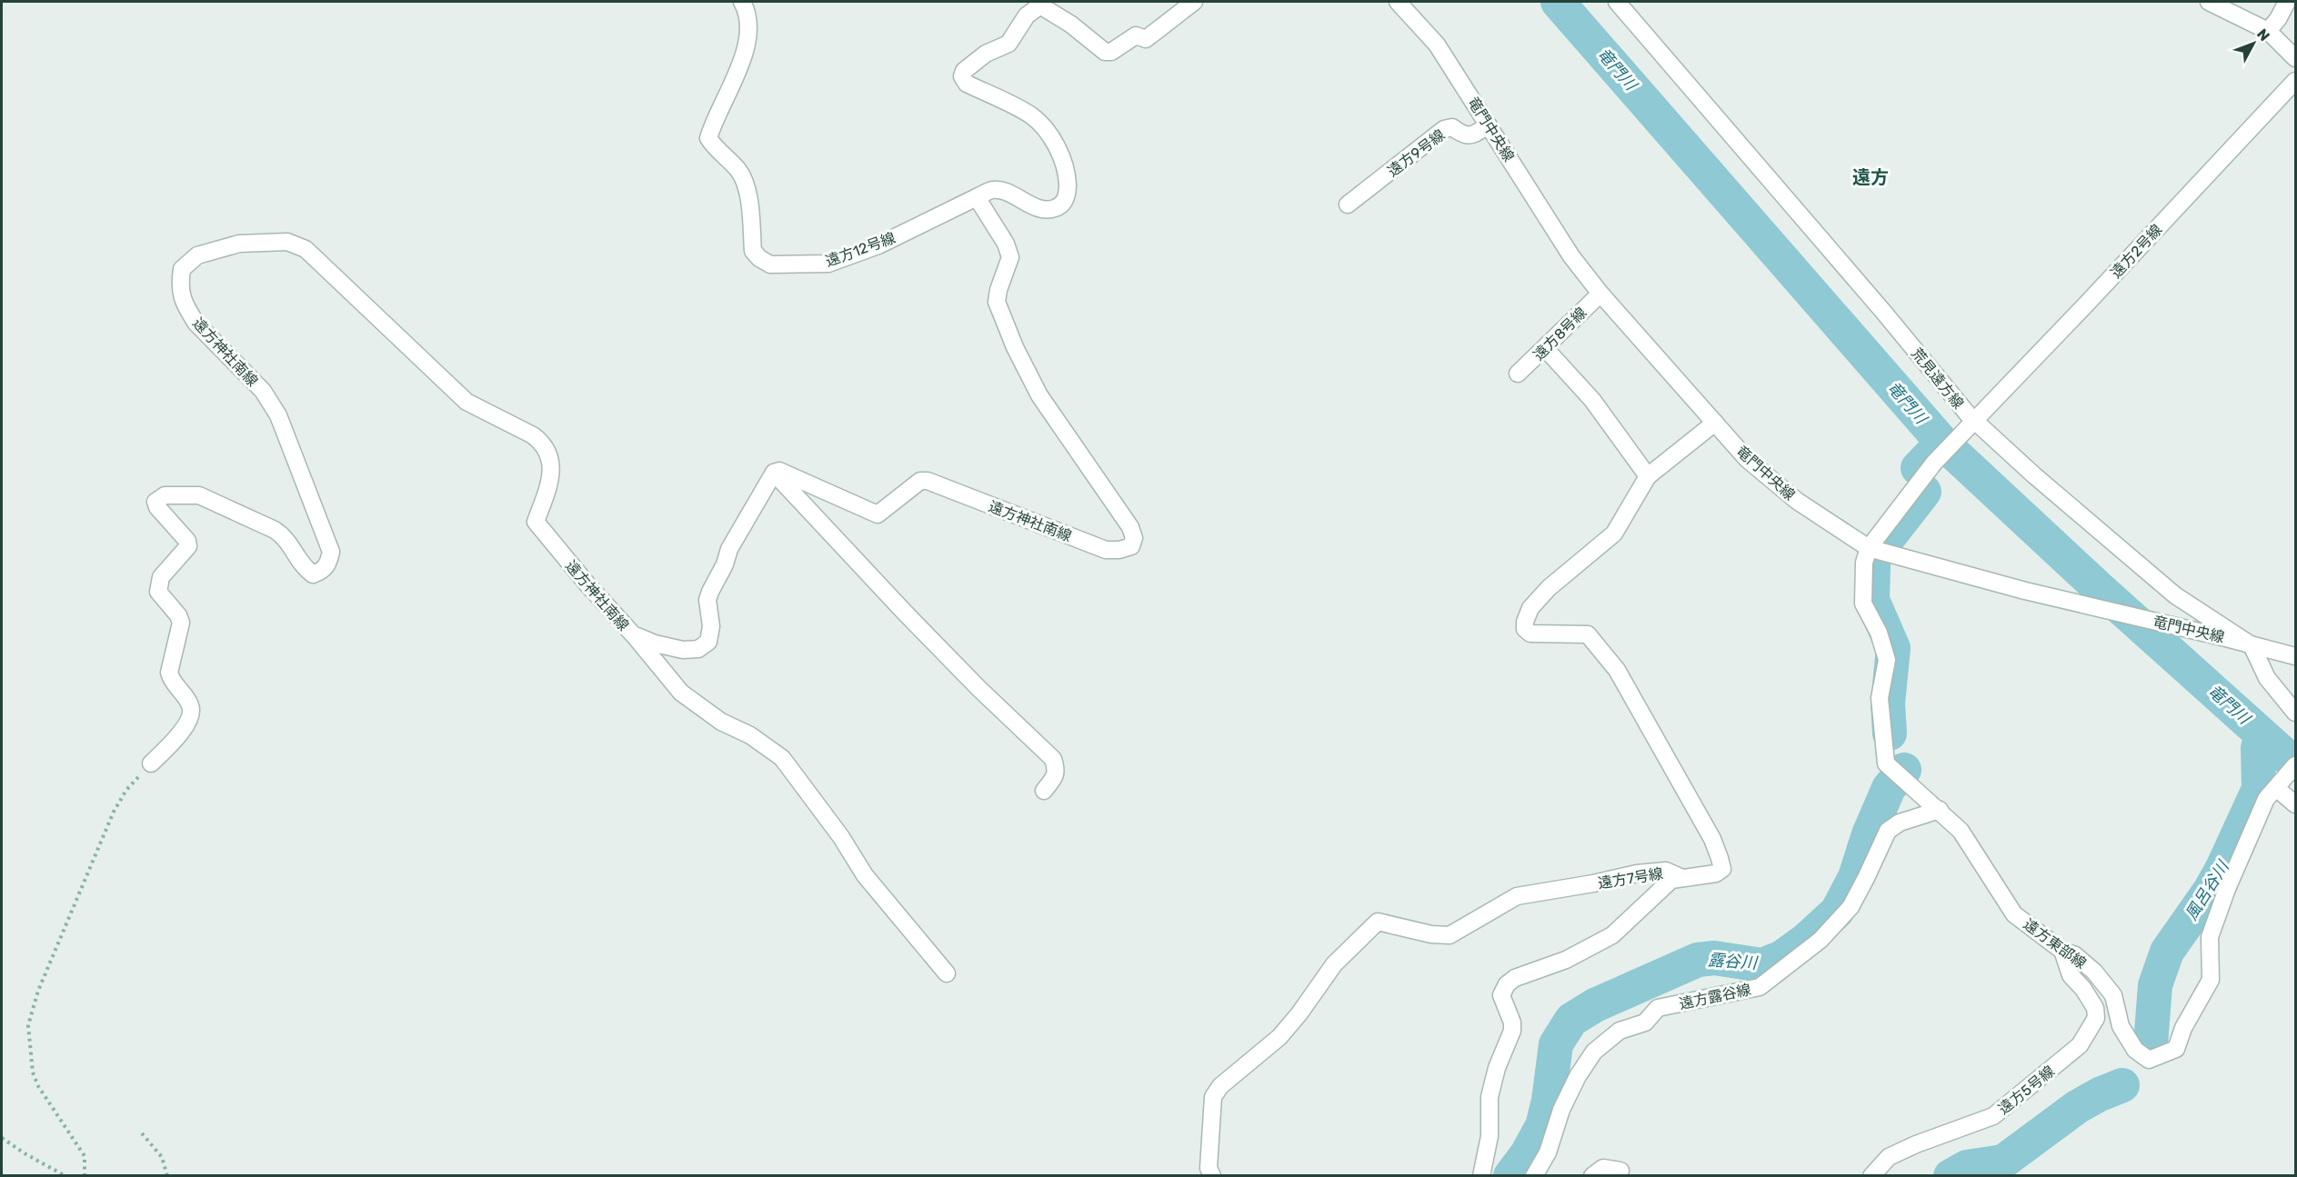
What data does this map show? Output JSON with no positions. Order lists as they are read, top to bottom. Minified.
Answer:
{"streets":{"street":["竜門中央線","遠方9号線","遠方12号線","遠方2号線","遠方8号線","遠方神社南線","荒見遠方線","遠方7号線","遠方東部線","遠方露谷線","遠方5号線"]},"crossings":[["竜門中央線","遠方9号線"],["竜門中央線","遠方2号線"],["竜門中央線","遠方8号線"],["竜門中央線","荒見遠方線"],["竜門中央線","遠方7号線"],["竜門中央線","遠方東部線"],["遠方12号線","遠方神社南線"],["遠方2号線","荒見遠方線"],["遠方2号線","遠方東部線"],["遠方東部線","遠方露谷線"],["遠方東部線","遠方5号線"]],"districts":["遠方"],"water":["竜門川","風呂谷川","露谷川"],"north":"top right"}
